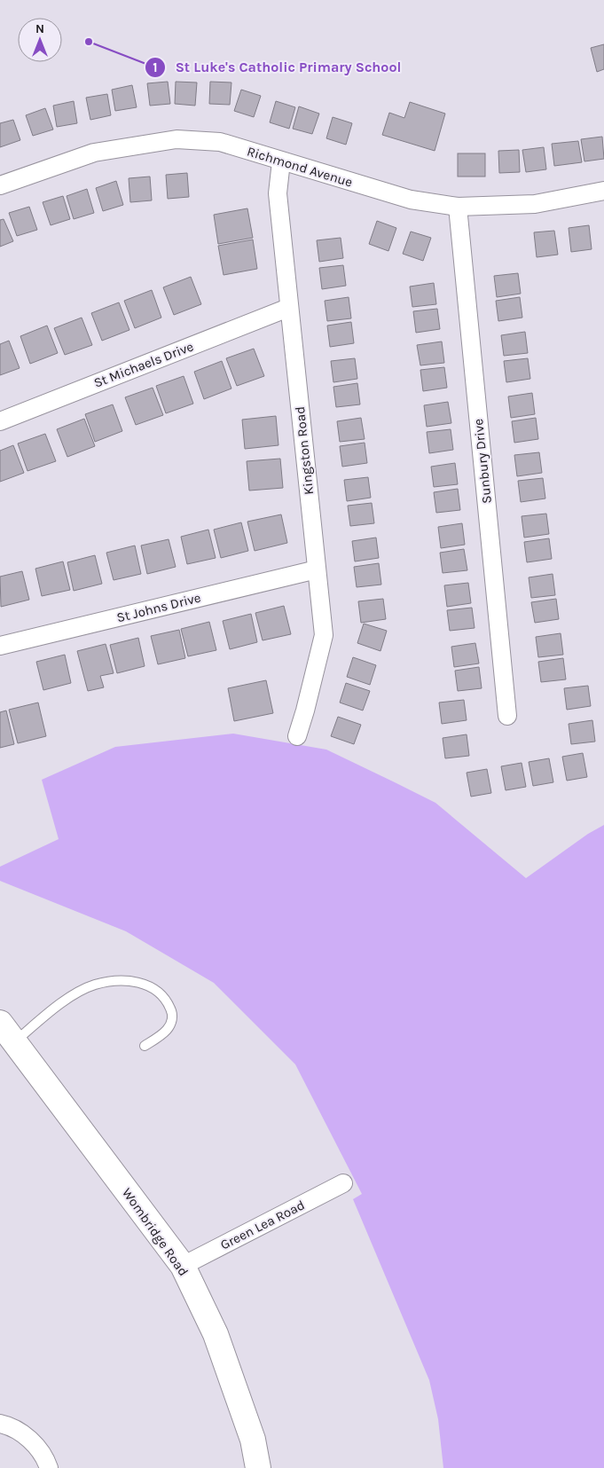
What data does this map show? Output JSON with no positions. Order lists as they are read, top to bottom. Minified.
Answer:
{"streets":{"street":["Richmond Avenue","St Michaels Drive","Kingston Road","Sunbury Drive","St Johns Drive","Green Lea Road","Wombridge Road"]},"crossings":[["Richmond Avenue","Kingston Road"],["Richmond Avenue","Sunbury Drive"],["St Michaels Drive","Kingston Road"],["Kingston Road","St Johns Drive"],["Green Lea Road","Wombridge Road"]],"places":["St Luke's Catholic Primary School"],"north":"top"}
